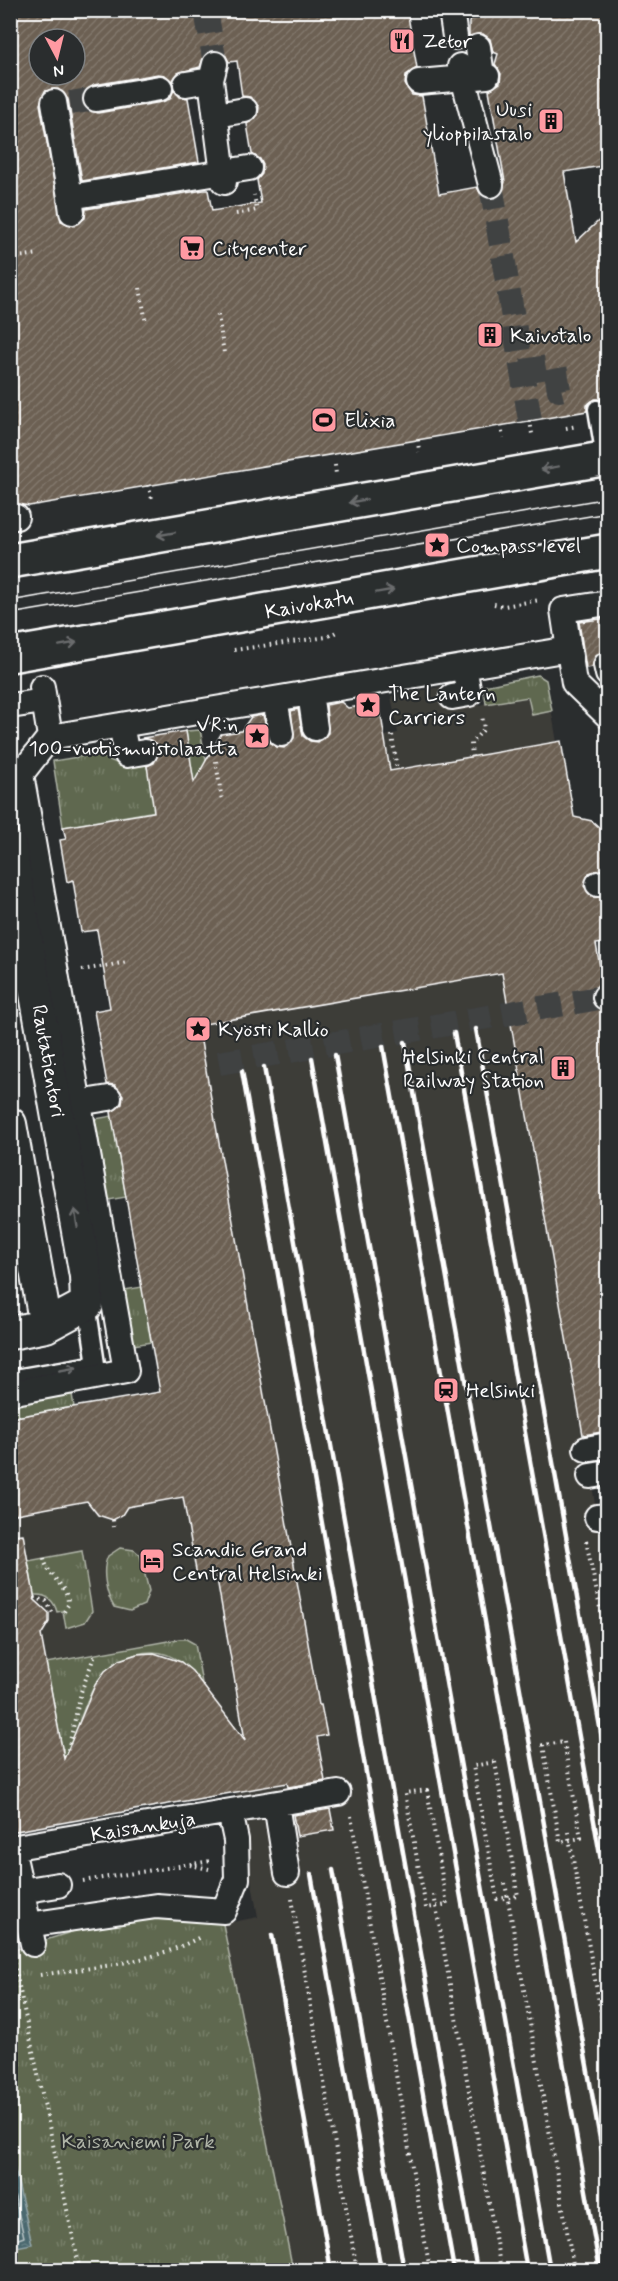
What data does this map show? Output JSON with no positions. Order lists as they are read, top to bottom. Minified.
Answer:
{"streets":{"main road":["Kaivokatu"],"street":["Rautatientori","Kaisankuja"]},"parks":["Kaisaniemi Park"],"places":{"restaurant":["Zetor"],"building":["Uusi ylioppilastalo","Kaivotalo","Helsinki Central Railway Station"],"supermarket":["Citycenter"],"sports":["Elixia"],"place":["Compass level","The Lantern Carriers","VR:n 100-vuotismuistolaatta","Kyösti Kallio"],"station":["Helsinki"],"hotel":["Scandic Grand Central Helsinki"]},"north":"bottom"}
